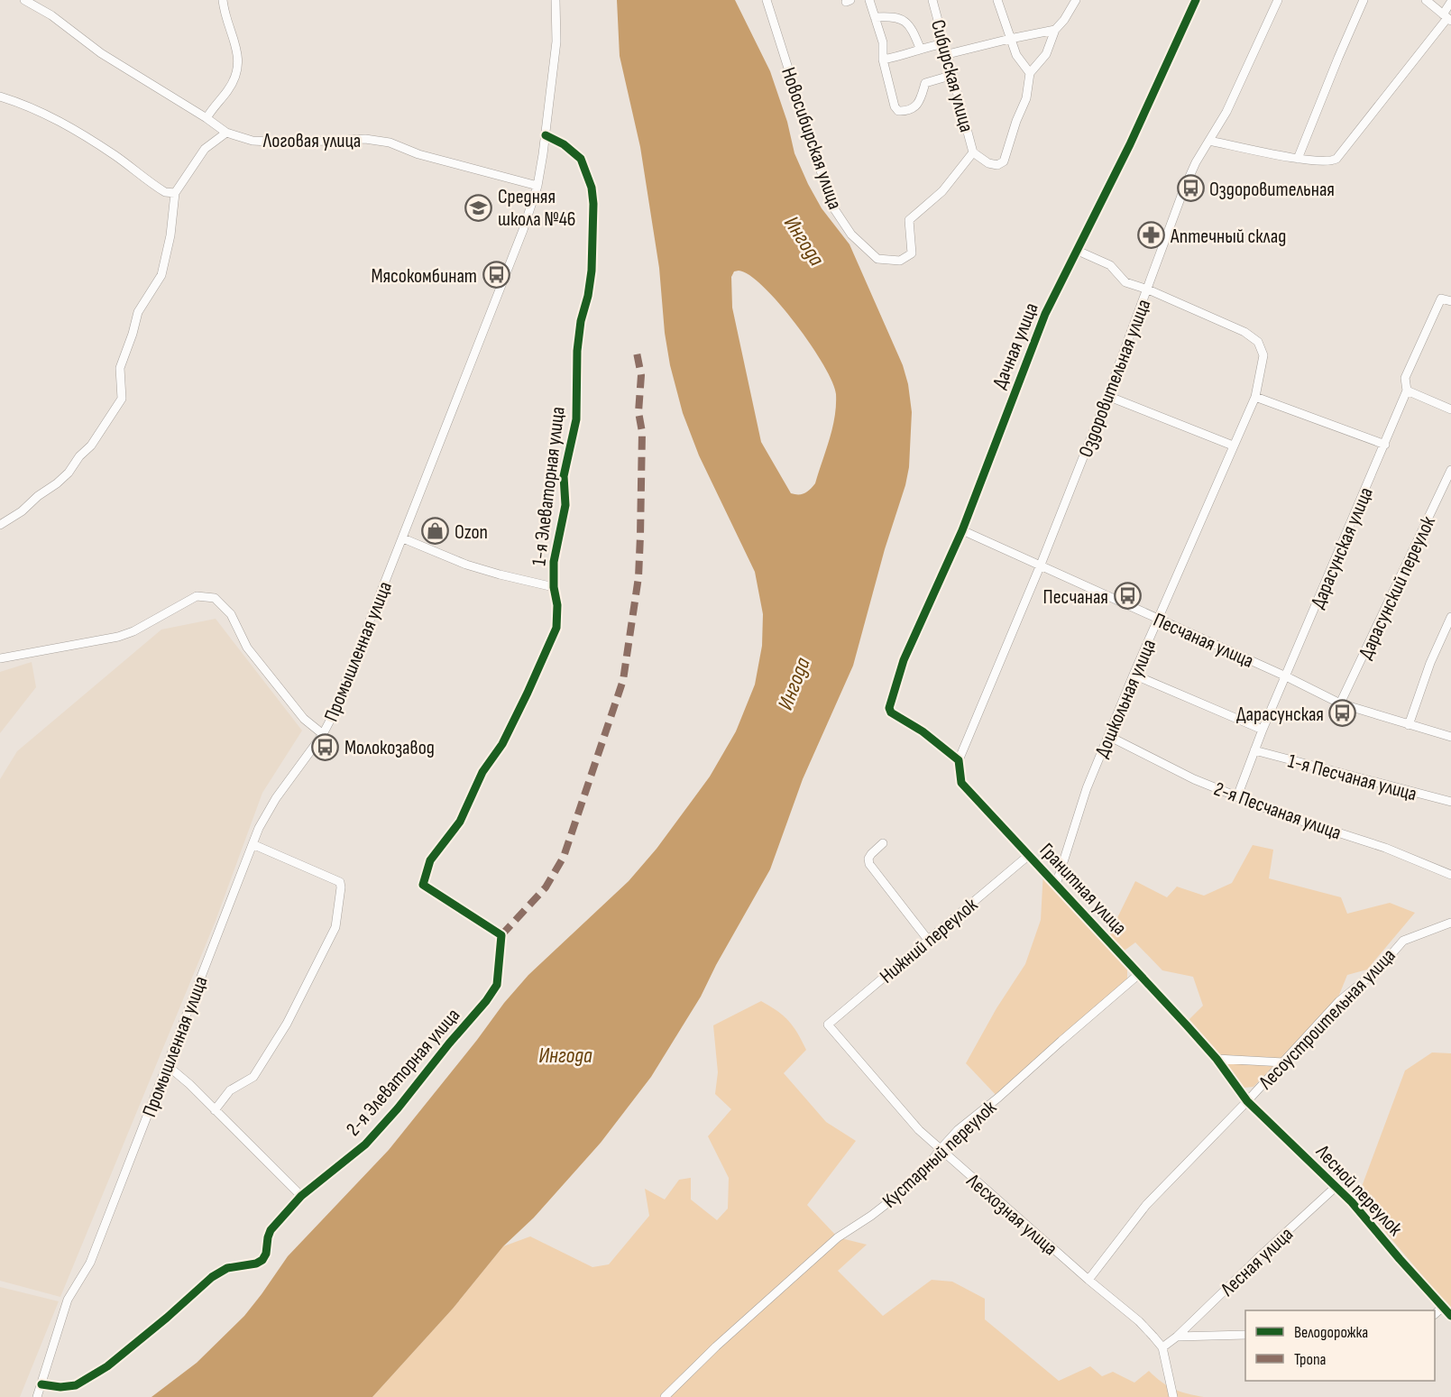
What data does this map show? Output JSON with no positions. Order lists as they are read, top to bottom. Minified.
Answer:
{"streets":{"street":["Сибирская улица","Новосибирская улица","Логовая улица","Дачная улица","Оздоровительная улица","1-я Элеваторная улица","Дарасунская улица","Дарасунский переулок","Песчаная улица","Промышленная улица","Дошкольная улица","1-я Песчаная улица","2-я Песчаная улица","Гранитная улица","Нижний переулок","Лесоустроительная улица","2-я Элеваторная улица","Кустарный переулок","Лесной переулок","Лесхозная улица","Лесная улица"]},"crossings":[["Сибирская улица","Новосибирская улица"],["Логовая улица","Промышленная улица"],["Дачная улица","Оздоровительная улица"],["Дачная улица","Песчаная улица"],["Дачная улица","Дошкольная улица"],["Дачная улица","Гранитная улица"],["Оздоровительная улица","Песчаная улица"],["Оздоровительная улица","Дошкольная улица"],["Оздоровительная улица","Гранитная улица"],["1-я Элеваторная улица","Промышленная улица"],["1-я Элеваторная улица","2-я Элеваторная улица"],["Дарасунская улица","Песчаная улица"],["Дарасунская улица","1-я Песчаная улица"],["Дарасунская улица","2-я Песчаная улица"],["Дарасунский переулок","Песчаная улица"],["Песчаная улица","Дошкольная улица"],["Промышленная улица","2-я Элеваторная улица"],["Дошкольная улица","2-я Песчаная улица"],["Дошкольная улица","Гранитная улица"],["Гранитная улица","Нижний переулок"],["Гранитная улица","Лесоустроительная улица"],["Гранитная улица","Кустарный переулок"],["Гранитная улица","Лесной переулок"],["Нижний переулок","Лесхозная улица"],["Лесоустроительная улица","Лесной переулок"],["Лесоустроительная улица","Лесхозная улица"],["Кустарный переулок","Лесхозная улица"],["Лесной переулок","Лесная улица"],["Лесхозная улица","Лесная улица"]],"water":["Ингода"],"places":{"bus stop":["Оздоровительная","Мясокомбинат","Песчаная","Дарасунская","Молокозавод"],"school or university":["Средняя школа №46"],"pharmacy":["Аптечный склад"],"shop":["Ozon"]},"legend":["Велодорожка","Тропа"]}
